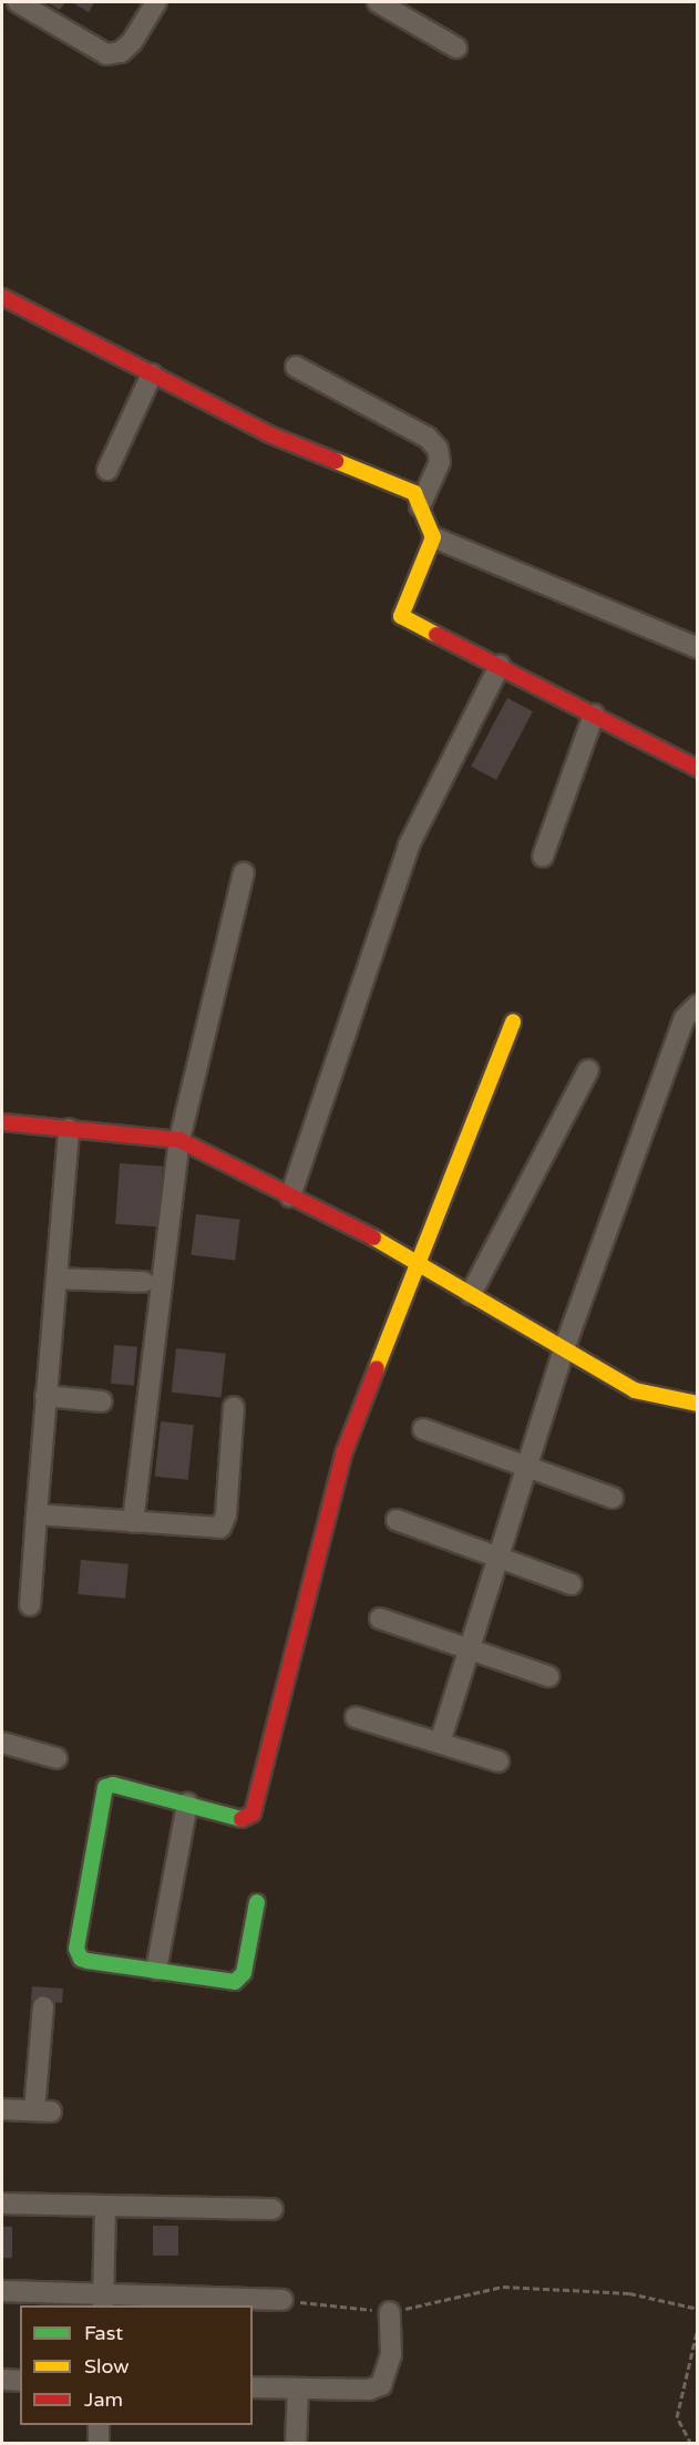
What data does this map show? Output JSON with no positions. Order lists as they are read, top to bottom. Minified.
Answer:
{"legend":["Fast","Slow","Jam"]}
